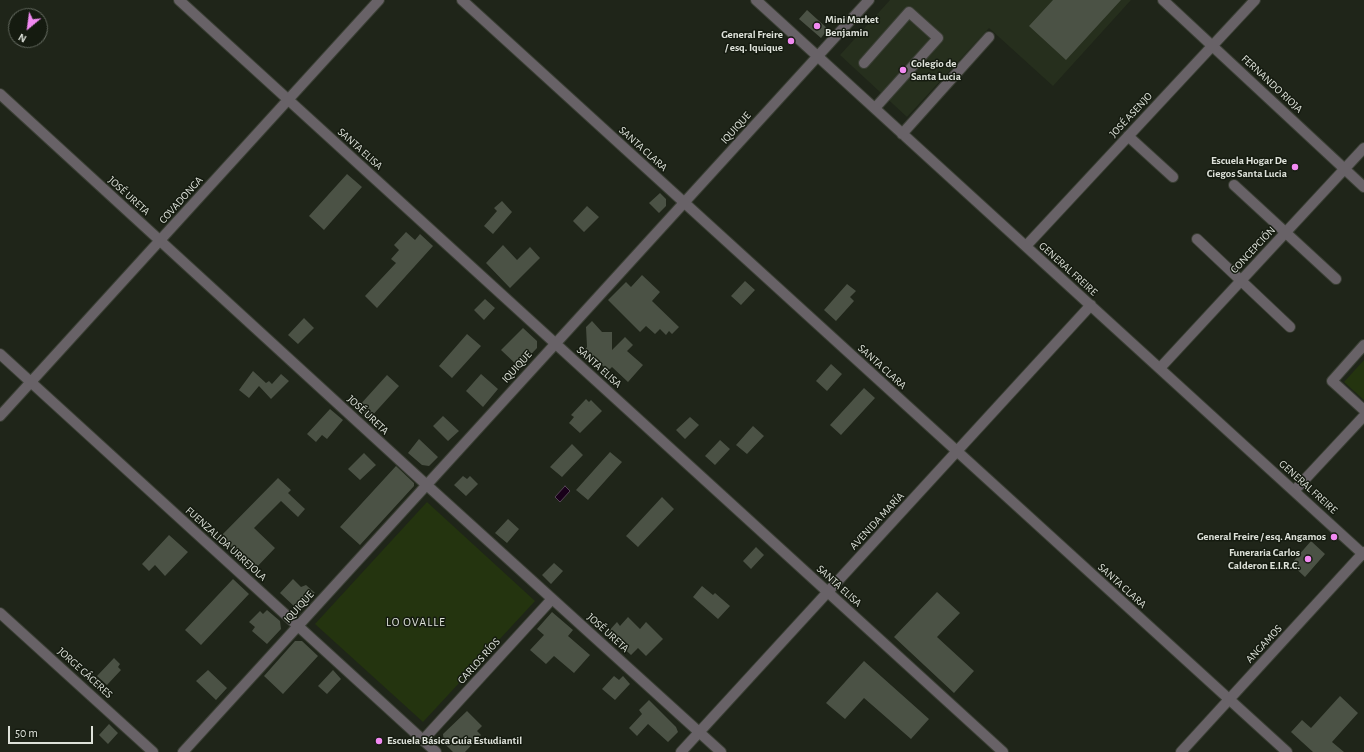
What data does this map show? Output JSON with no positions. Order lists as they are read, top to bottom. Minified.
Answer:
{"streets":{"street":["FERNANDO RIOJA","JOSÉ ASENJO","IQUIQUE","SANTA ELISA","SANTA CLARA","JOSÉ URETA","COVADONGA","CONCEPCIÓN","GENERAL FREIRE","AVENIDA MARÍA","FUENZALIDA URREJOLA","ANGAMOS","CARLOS RÍOS","JORGE CÁCERES"]},"crossings":[["FERNANDO RIOJA","JOSÉ ASENJO"],["FERNANDO RIOJA","CONCEPCIÓN"],["JOSÉ ASENJO","GENERAL FREIRE"],["IQUIQUE","SANTA ELISA"],["IQUIQUE","SANTA CLARA"],["IQUIQUE","JOSÉ URETA"],["IQUIQUE","GENERAL FREIRE"],["IQUIQUE","FUENZALIDA URREJOLA"],["SANTA ELISA","COVADONGA"],["SANTA ELISA","AVENIDA MARÍA"],["SANTA CLARA","AVENIDA MARÍA"],["SANTA CLARA","ANGAMOS"],["JOSÉ URETA","COVADONGA"],["JOSÉ URETA","AVENIDA MARÍA"],["JOSÉ URETA","CARLOS RÍOS"],["COVADONGA","FUENZALIDA URREJOLA"],["CONCEPCIÓN","GENERAL FREIRE"],["GENERAL FREIRE","AVENIDA MARÍA"],["GENERAL FREIRE","ANGAMOS"],["FUENZALIDA URREJOLA","CARLOS RÍOS"]],"districts":["LO OVALLE"],"places":["Mini Market Benjamin","General Freire / esq. Iquique","Colegio de Santa Lucia","Escuela Hogar De Ciegos Santa Lucia","General Freire / esq. Angamos","Funeraria Carlos Calderon E.I.R.C.","Escuela Básica Guía Estudiantil"],"scale_bar":"50 m","north":"bottom left"}
